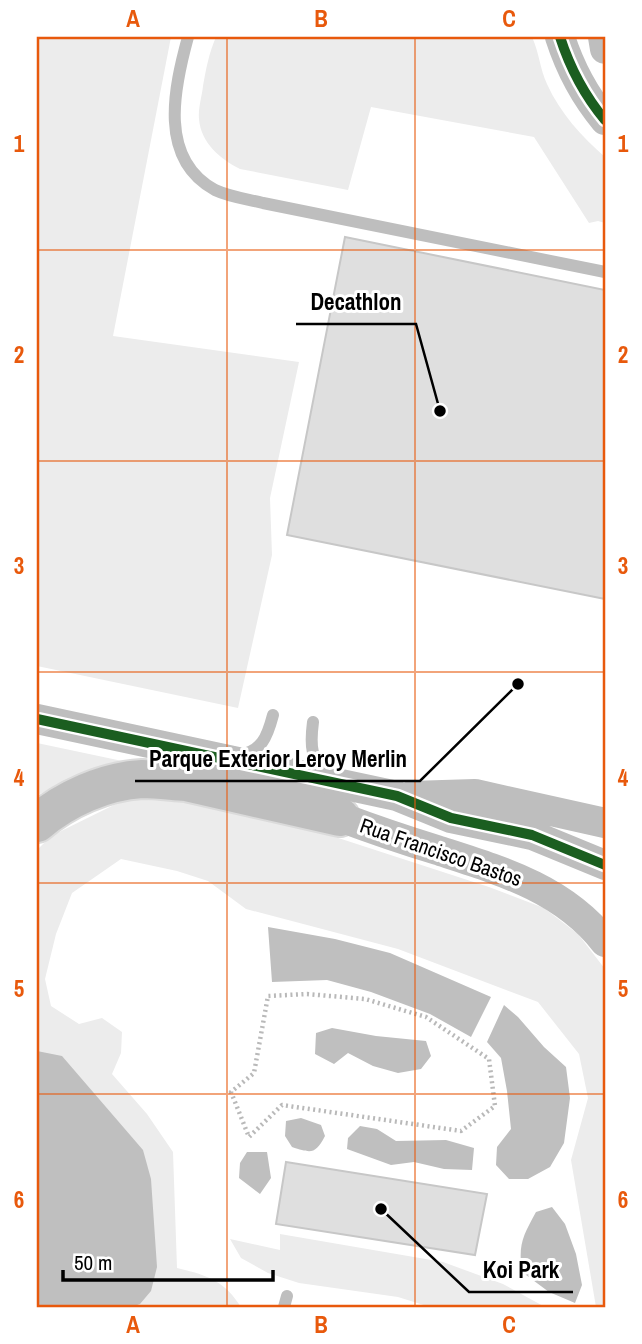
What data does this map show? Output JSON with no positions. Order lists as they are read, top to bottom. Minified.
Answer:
{"streets":{"street":["Rua Francisco Bastos"]},"places":["Decathlon","Parque Exterior Leroy Merlin","Koi Park"],"scale_bar":"50 m","grid":{"columns":["A","B","C"],"rows":["1","2","3","4","5","6"]}}
